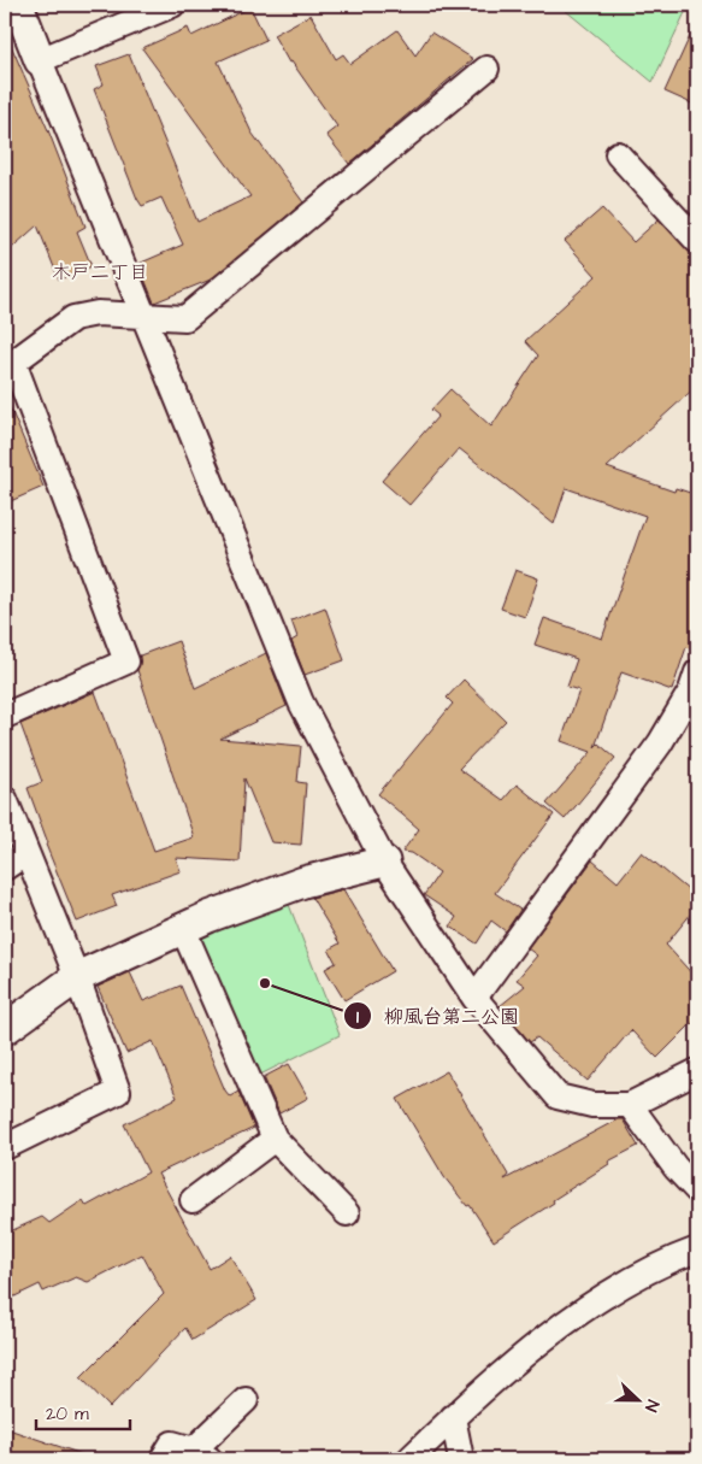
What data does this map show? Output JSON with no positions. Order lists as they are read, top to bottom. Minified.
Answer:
{"districts":["木戸二丁目"],"places":["柳風台第二公園"],"scale_bar":"20 m","north":"right"}
